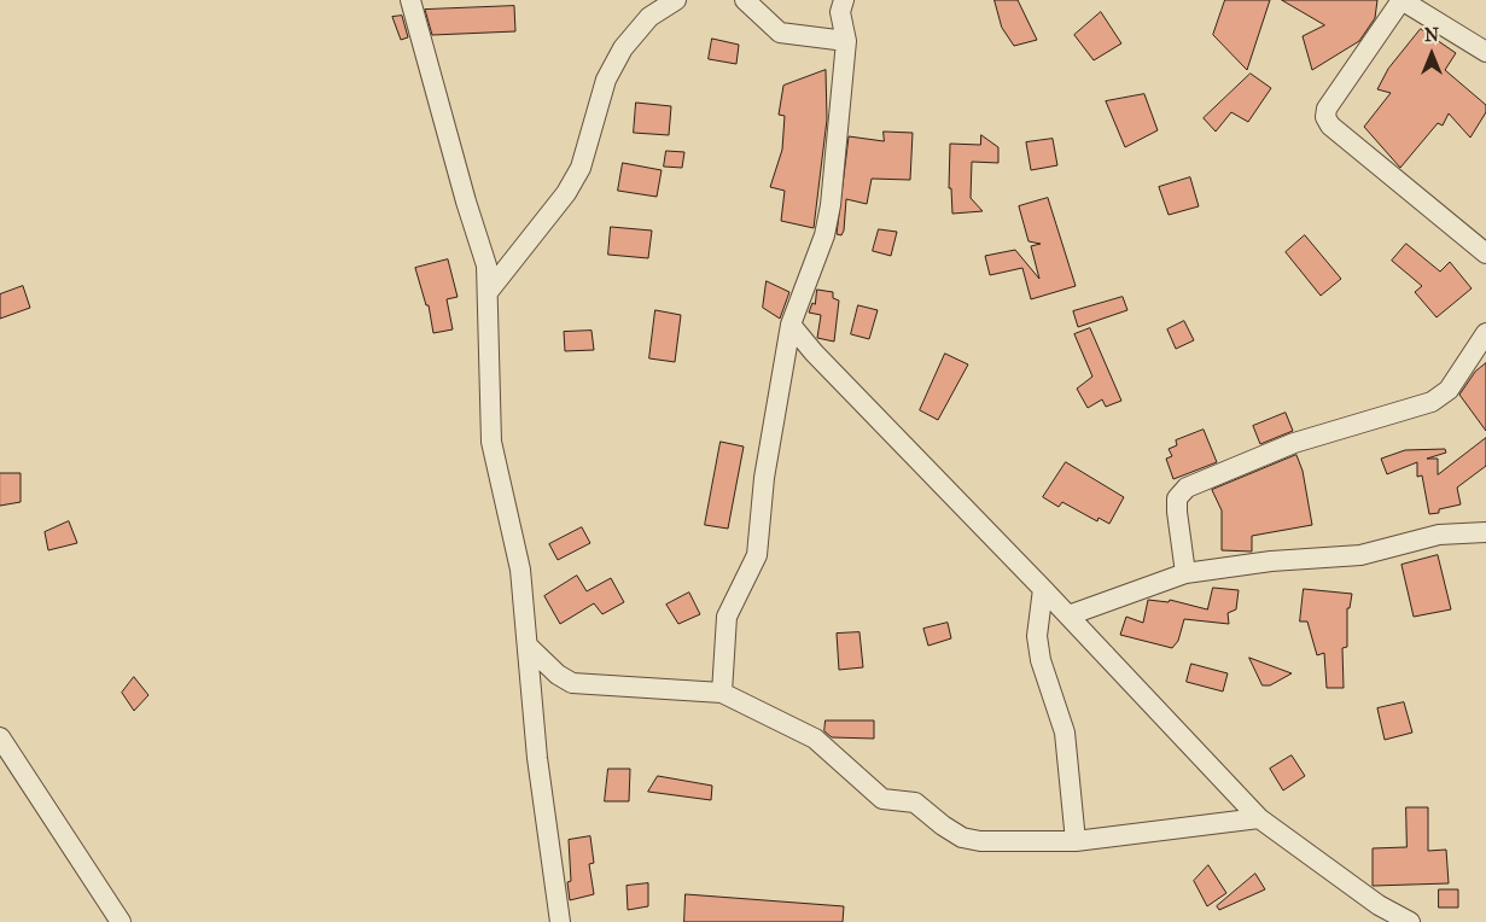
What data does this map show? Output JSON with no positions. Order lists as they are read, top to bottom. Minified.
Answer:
{"north":"top"}
